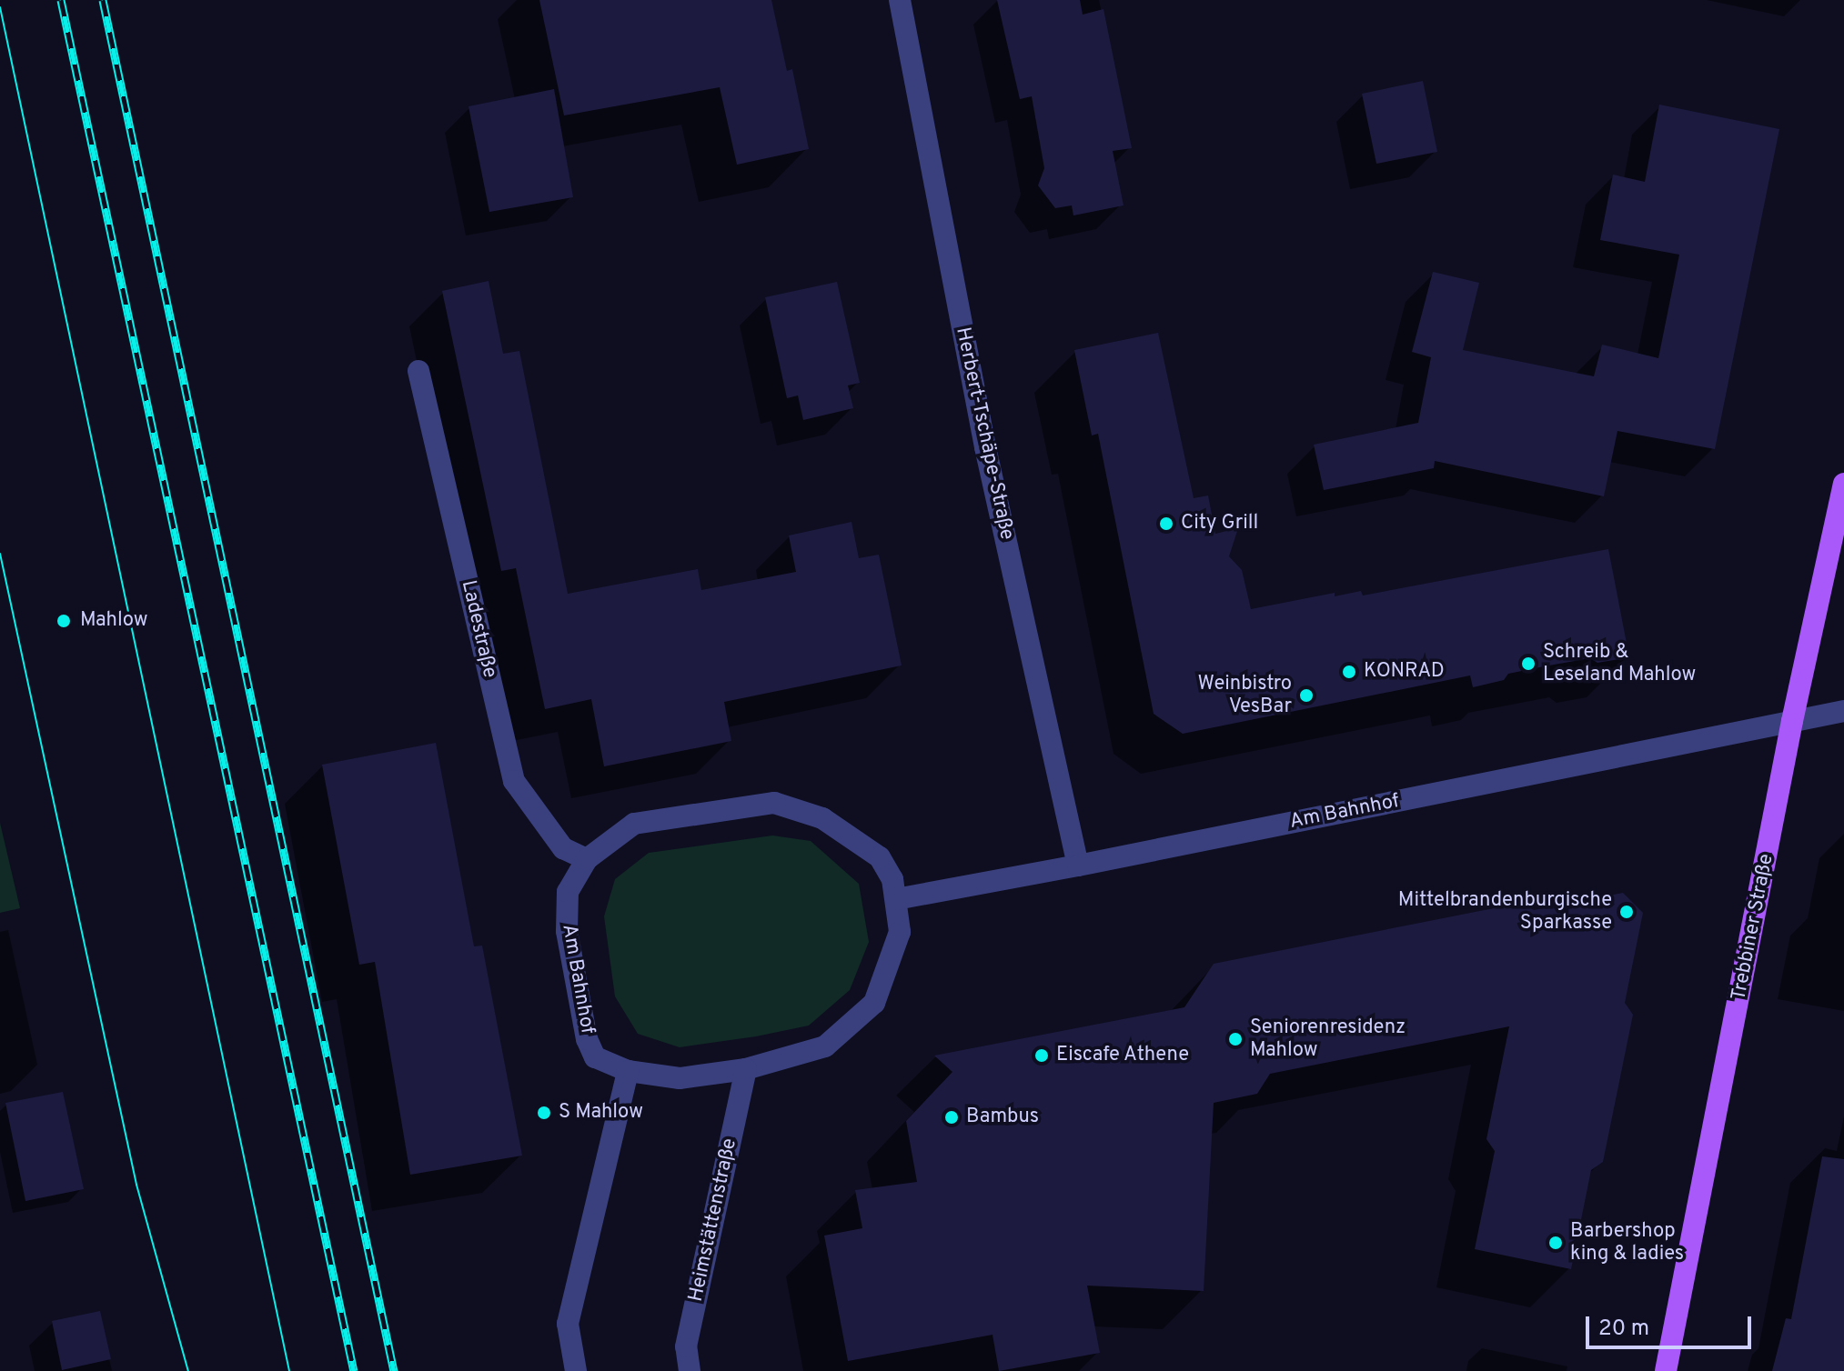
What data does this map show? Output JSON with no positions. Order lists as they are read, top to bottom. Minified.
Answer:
{"streets":{"main road":["Trebbiner Straße"],"street":["Herbert-Tschäpe-Straße","Ladestraße","Am Bahnhof","Heimstättenstraße"]},"crossings":[["Herbert-Tschäpe-Straße","Am Bahnhof"],["Ladestraße","Am Bahnhof"],["Am Bahnhof","Trebbiner Straße"],["Am Bahnhof","Heimstättenstraße"]],"places":["City Grill","Mahlow","Schreib & Leseland Mahlow","KONRAD","Weinbistro VesBar","Mittelbrandenburgische Sparkasse","Seniorenresidenz Mahlow","Eiscafe Athene","S Mahlow","Bambus","Barbershop king & ladies"],"scale_bar":"20 m"}
